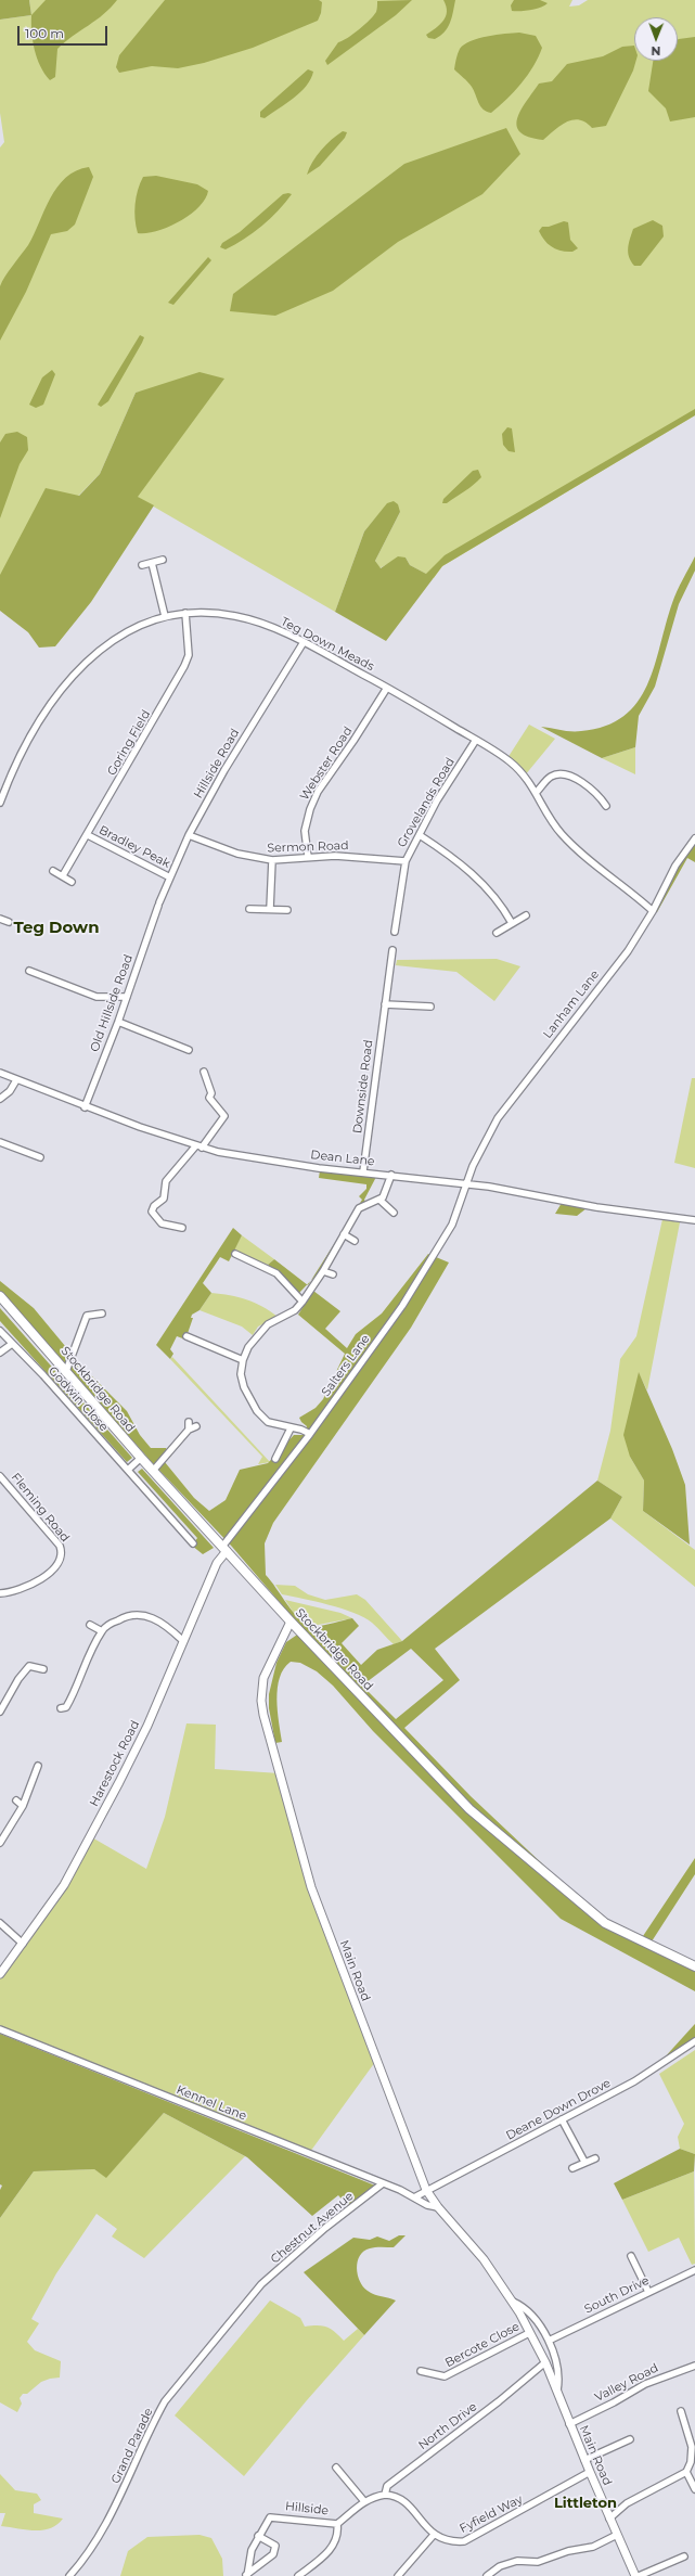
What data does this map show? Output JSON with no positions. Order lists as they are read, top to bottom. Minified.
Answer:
{"streets":{"main road":["Stockbridge Road"],"street":["Teg Down Meads","Goring Field","Hillside Road","Webster Road","Grovelands Road","Bradley Peak","Sermon Road","Old Hillside Road","Lanham Lane","Downside Road","Dean Lane","Salters Lane","Godwin Close","Fleming Road","Harestock Road","Main Road","Kennel Lane","Deane Down Drove","Chestnut Avenue","South Drive","Bercote Close","Valley Road","North Drive","Grand Parade","Hillside","Fyfield Way"]},"crossings":[["Teg Down Meads","Goring Field"],["Teg Down Meads","Hillside Road"],["Teg Down Meads","Webster Road"],["Teg Down Meads","Grovelands Road"],["Teg Down Meads","Lanham Lane"],["Goring Field","Bradley Peak"],["Hillside Road","Bradley Peak"],["Hillside Road","Sermon Road"],["Hillside Road","Old Hillside Road"],["Webster Road","Sermon Road"],["Grovelands Road","Sermon Road"],["Old Hillside Road","Dean Lane"],["Lanham Lane","Dean Lane"],["Lanham Lane","Salters Lane"],["Downside Road","Dean Lane"],["Dean Lane","Salters Lane"],["Salters Lane","Stockbridge Road"],["Salters Lane","Harestock Road"],["Stockbridge Road","Harestock Road"],["Stockbridge Road","Main Road"],["Main Road","Kennel Lane"],["Main Road","Deane Down Drove"],["Main Road","South Drive"],["Main Road","Bercote Close"],["Main Road","Valley Road"],["Main Road","North Drive"],["Main Road","Fyfield Way"],["Kennel Lane","Chestnut Avenue"],["Chestnut Avenue","Grand Parade"]],"districts":["Teg Down","Littleton"],"scale_bar":"100 m","north":"bottom"}
